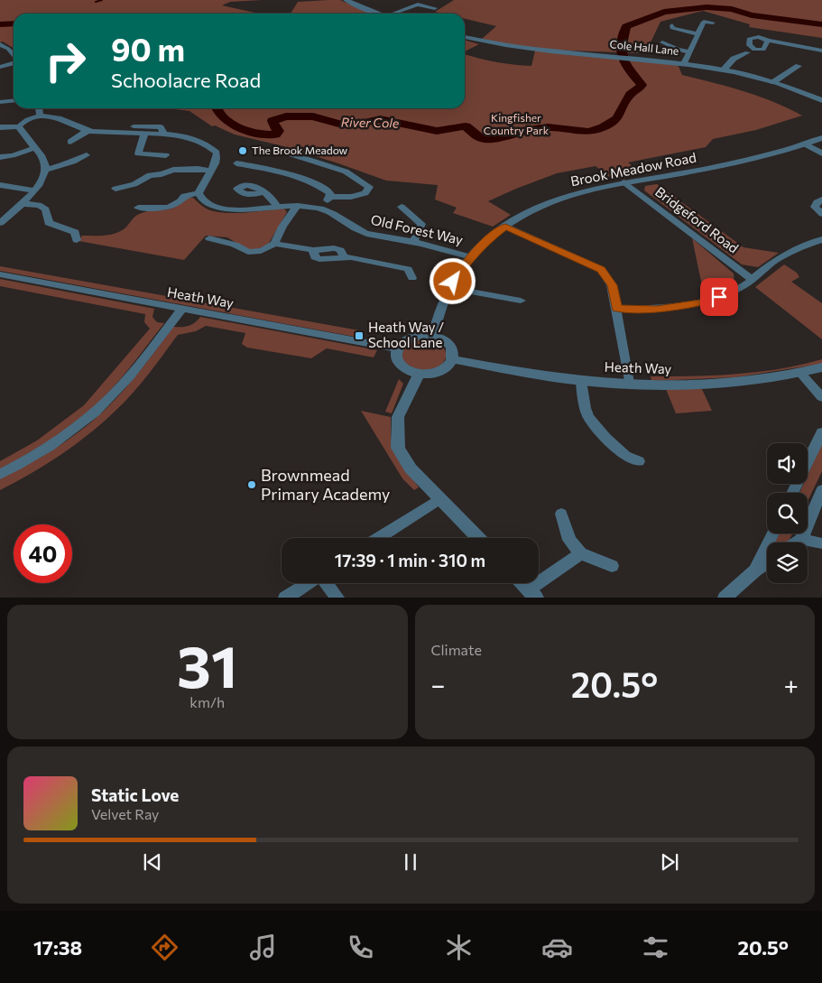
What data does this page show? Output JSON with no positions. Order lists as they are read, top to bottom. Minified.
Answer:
{"streets":{"street":["Cole Hall Lane","Brook Meadow Road","Bridgeford Road","Old Forest Way","Heath Way"]},"crossings":[["Brook Meadow Road","Bridgeford Road"],["Brook Meadow Road","Old Forest Way"],["Brook Meadow Road","Heath Way"]],"water":["River Cole"],"parks":["Kingfisher Country Park"],"places":{"other":["The Brook Meadow","Brownmead Primary Academy"],"transit":["Heath Way / School Lane"]},"page":{"turn":["90 m","Schoolacre Road"],"limit":"40","trip":"17:39 · 1 min · 310 m","tile":[["31","km/h"],"Climate"],"heat":["−","20.5°","+"],"song":["Static Love","Velvet Ray"],"tabs":["17:38","20.5°"]}}
